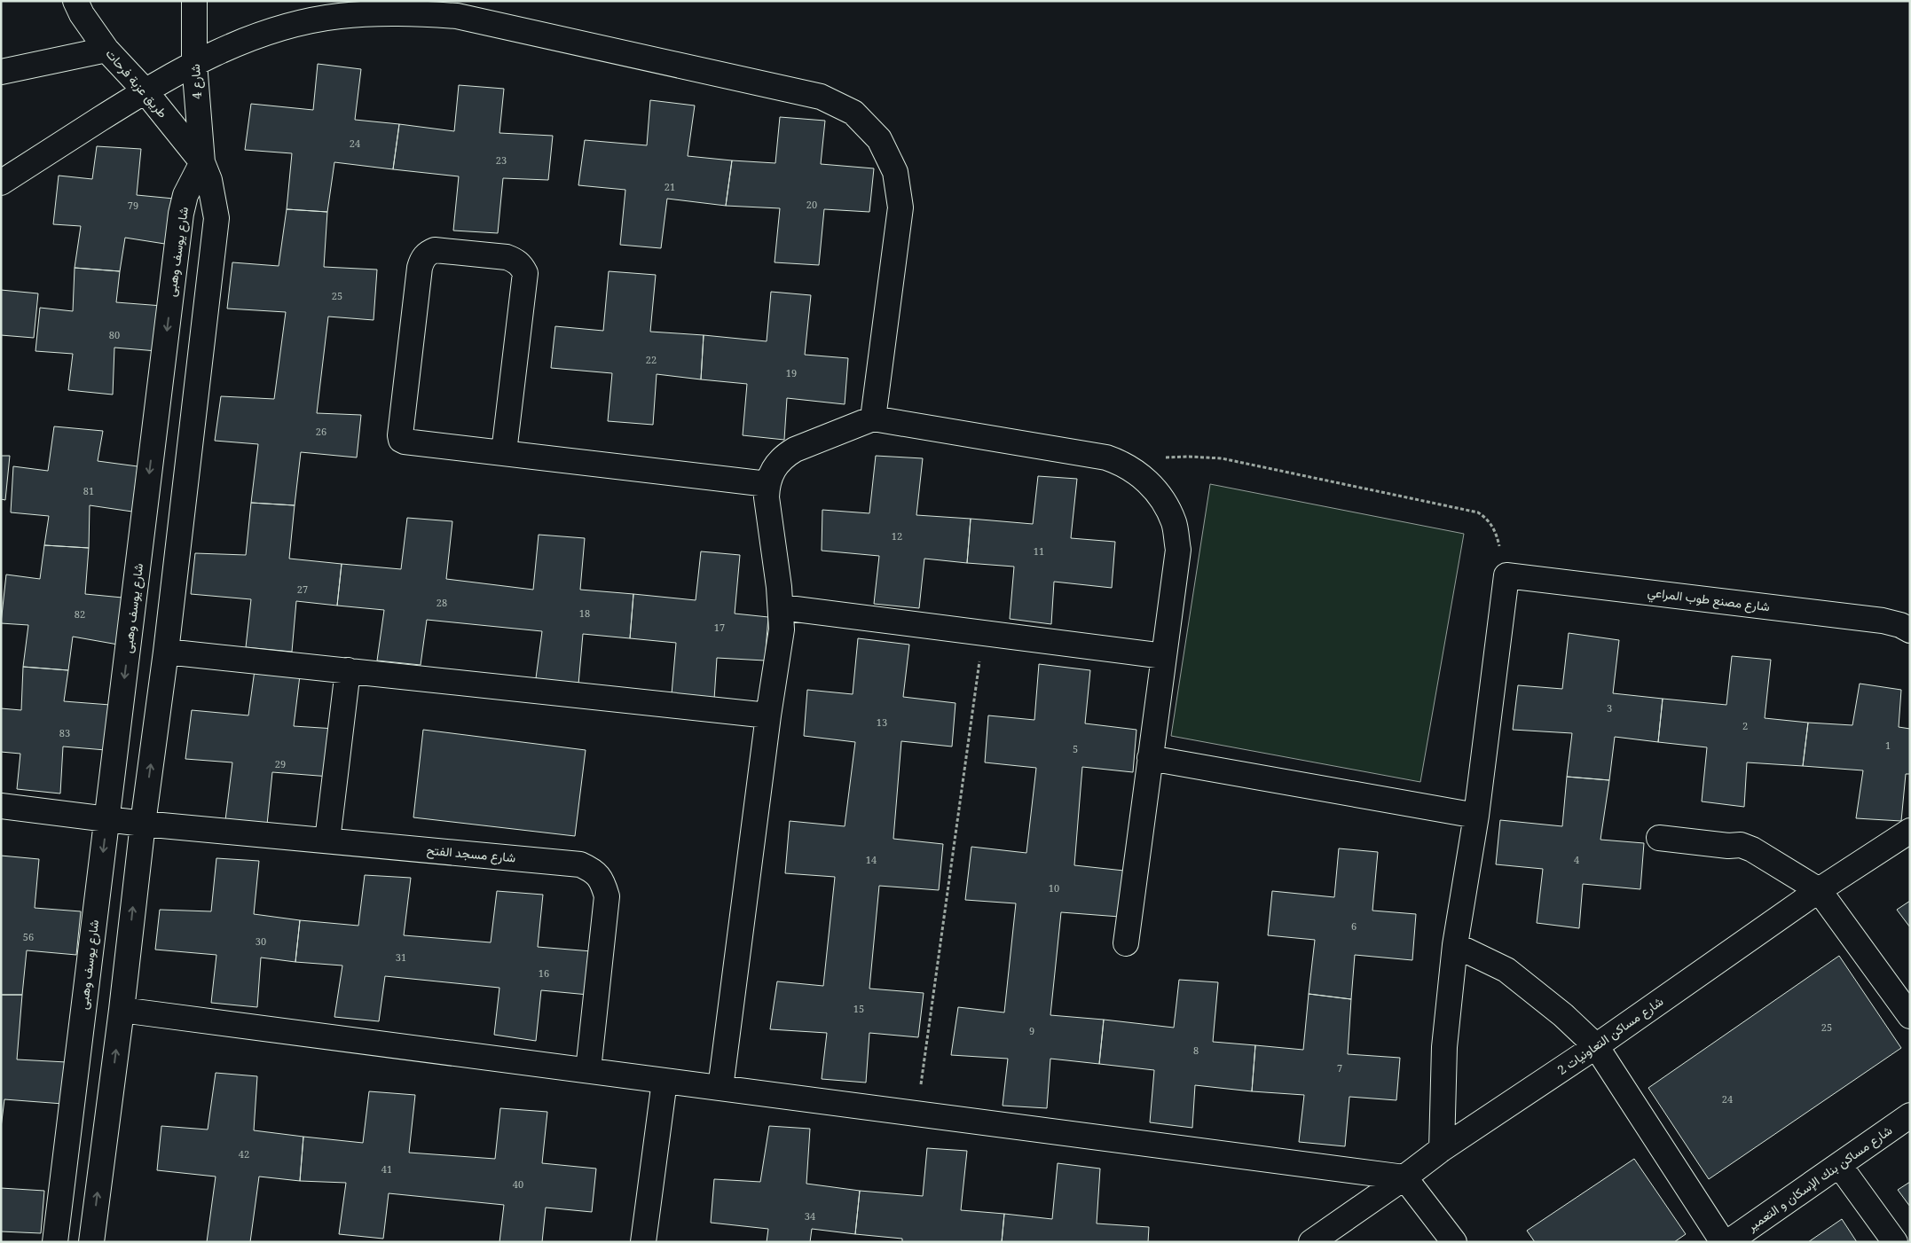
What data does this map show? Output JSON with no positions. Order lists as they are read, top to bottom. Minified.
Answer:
{"streets":{"street":["شارع 4","طريق عزبة فرحات","شارع يوسف وهبى","شارع مصنع طوب المراعي","شارع مسجد الفتح","شارع مساكن التعاونيات 2","شارع مساكن بنك الإسكان و التعمير"]},"crossings":[["شارع 4","طريق عزبة فرحات"],["شارع 4","شارع يوسف وهبى"],["طريق عزبة فرحات","شارع يوسف وهبى"],["شارع يوسف وهبى","شارع مسجد الفتح"]],"house_numbers":["24","23","21","20","79","25","80","22","19","26","81","12","11","27","28","18","82","17","3","13","2","83","1","5","29","14","4","10","6","56","30","31","16","15","25","9","8","7","24","42","41","40","34"]}
